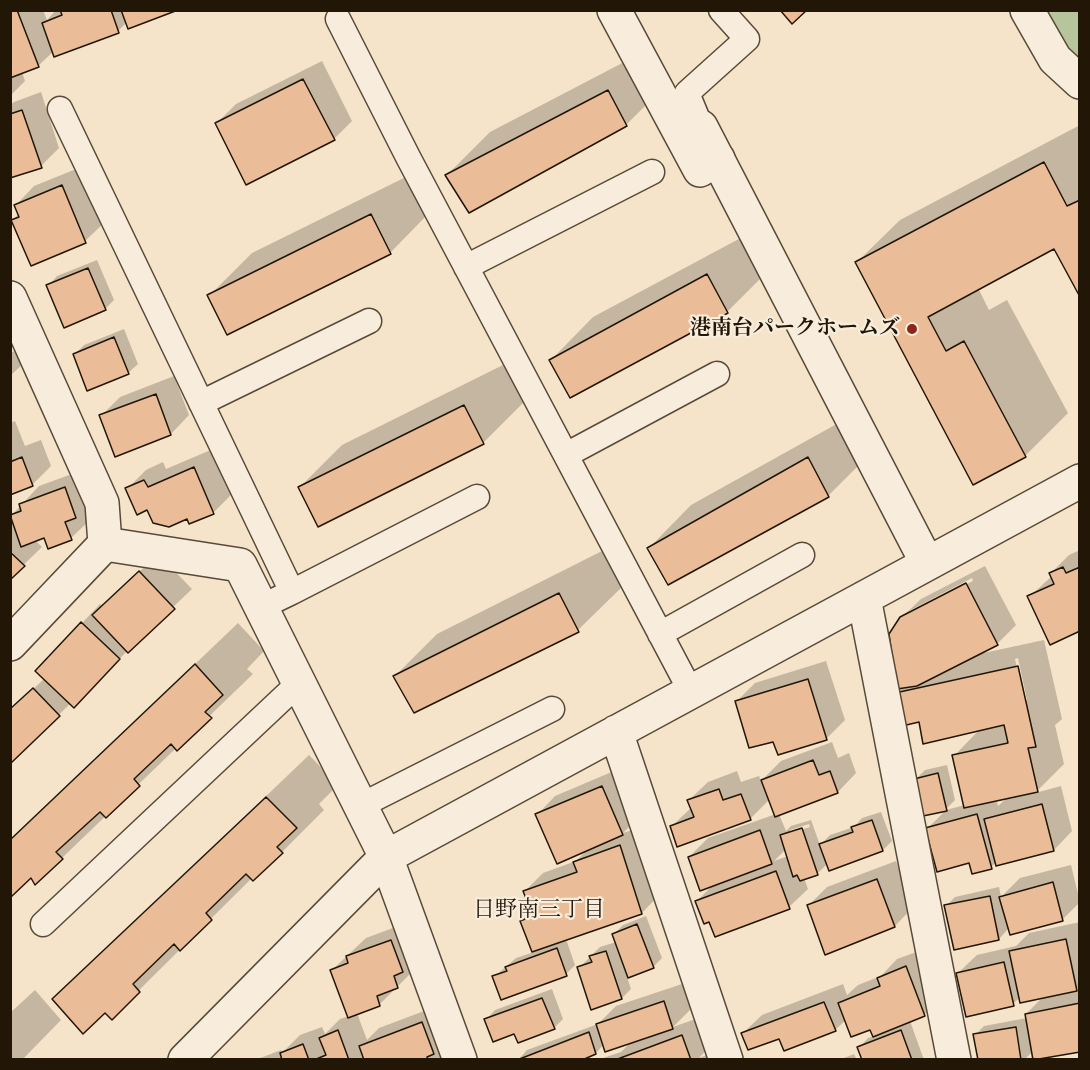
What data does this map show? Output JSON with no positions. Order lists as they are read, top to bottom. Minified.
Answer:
{"districts":["日野南三丁目"],"places":["港南台パークホームズ"]}
